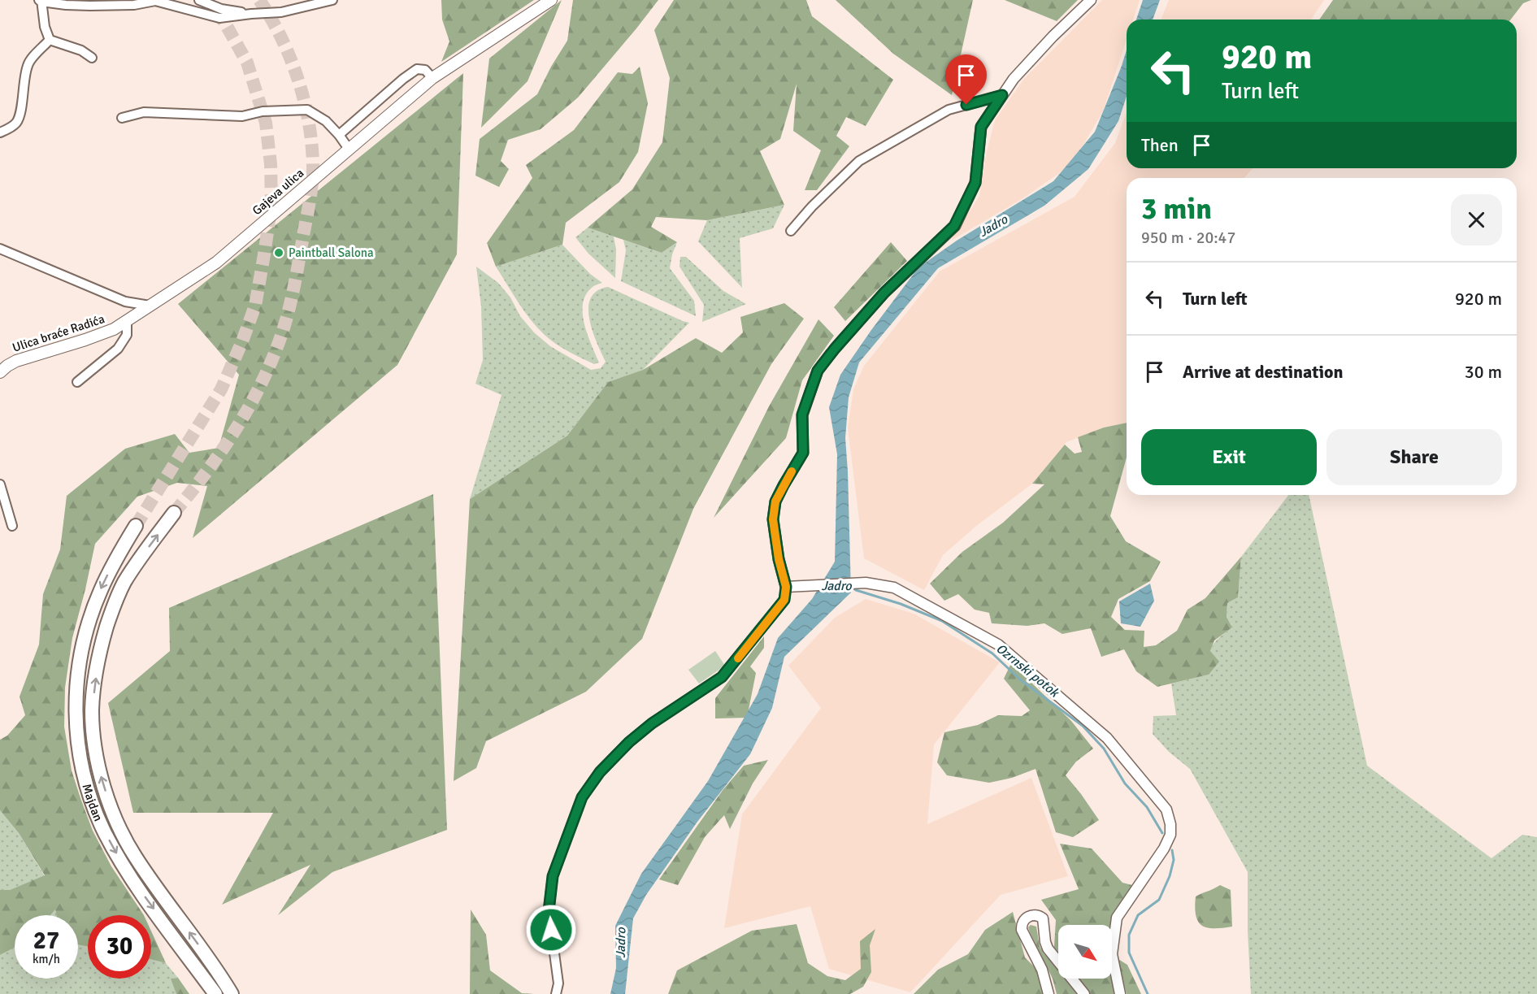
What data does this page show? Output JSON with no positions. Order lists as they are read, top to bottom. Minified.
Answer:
{"streets":{"highway":["Majdan"],"main road":["Gajeva ulica","Ulica braće Radića"]},"crossings":[["Gajeva ulica","Ulica braće Radića"]],"water":["Jadro","Ozrnski potok"],"places":["Paintball Salona"],"north":"bottom right","page":{"turn":["920 m","Turn left"],"then":"Then","heading":["3 min","950 m · 20:47"],"list":[{"name":"Turn left","value":"920 m"},{"name":"Arrive at destination","value":"30 m"}],"buttons":["Exit","Share"],"speed":"27 km/h","limit":"30"}}
